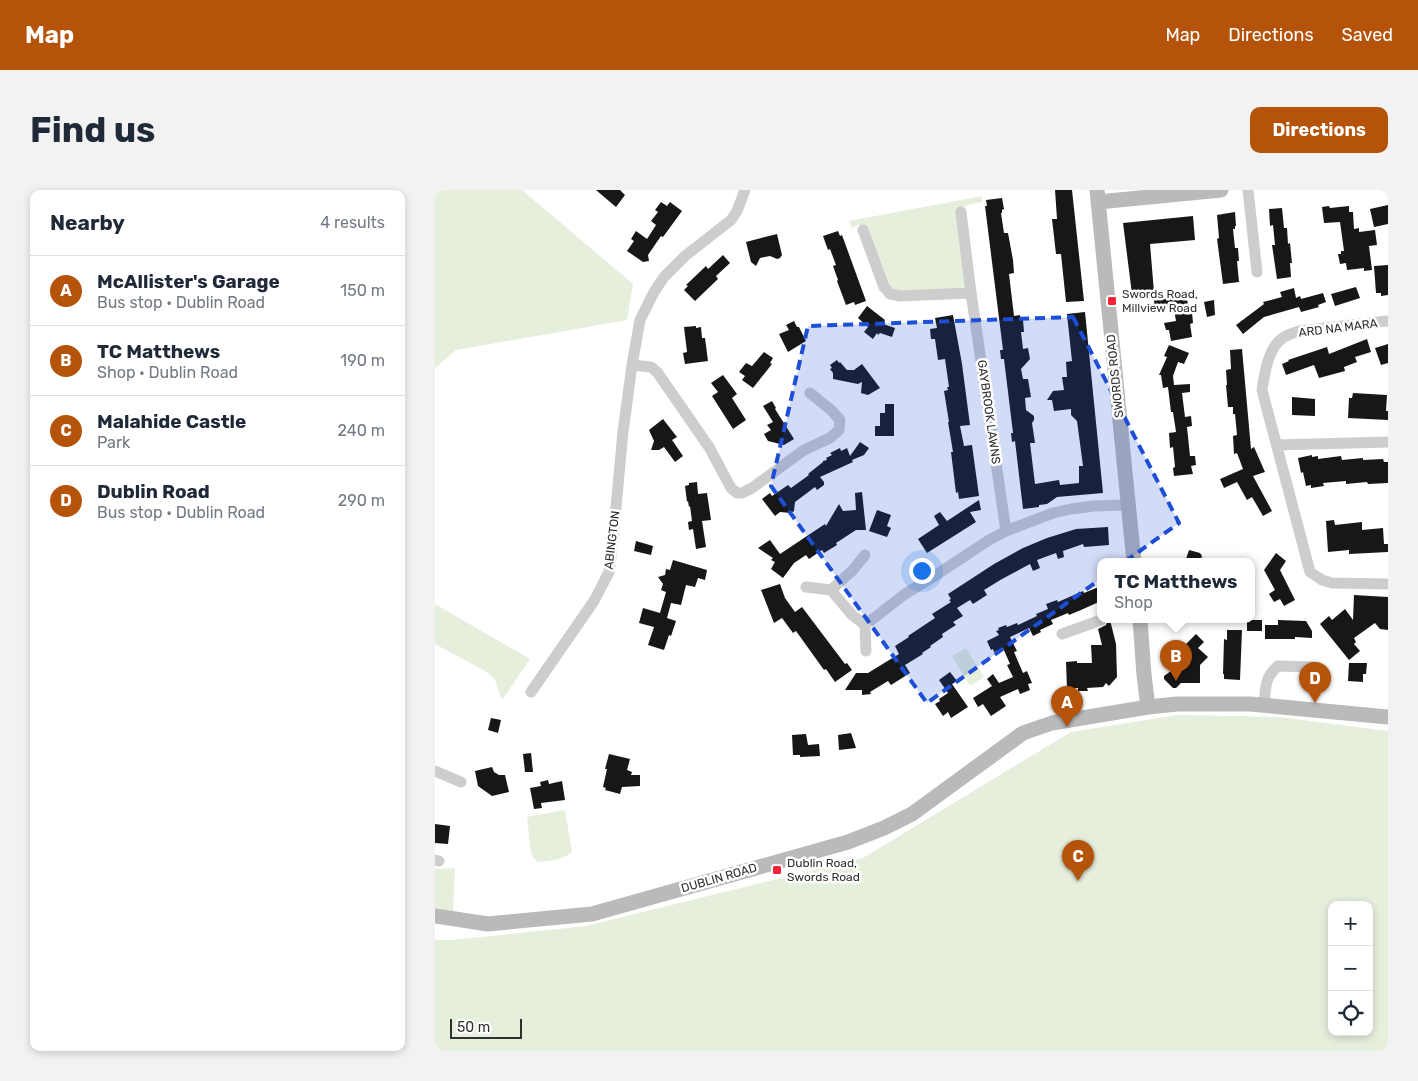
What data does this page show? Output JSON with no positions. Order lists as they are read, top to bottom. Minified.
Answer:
{"streets":{"main road":["SWORDS ROAD","DUBLIN ROAD"],"street":["ARD NA MARA","GAYBROOK LAWNS","ABINGTON"]},"places":{"transit":["Swords Road, Millview Road","Dublin Road, Swords Road"]},"scale_bar":"50 m","page":{"header":"Map","nav":["Map","Directions","Saved"],"buttons":"Directions","title":"Find us","heading":["Nearby","4 results"],"list":[{"mark":"A","name":"McAllister's Garage","note":"Bus stop · Dublin Road","value":"150 m"},{"mark":"B","name":"TC Matthews","note":"Shop · Dublin Road","value":"190 m"},{"mark":"C","name":"Malahide Castle","note":"Park","value":"240 m"},{"mark":"D","name":"Dublin Road","note":"Bus stop · Dublin Road","value":"290 m"}],"popup":["TC Matthews","Shop"],"pins":["B","D","A","C"],"map_buttons":["+","−"],"scale":"50 m"}}
